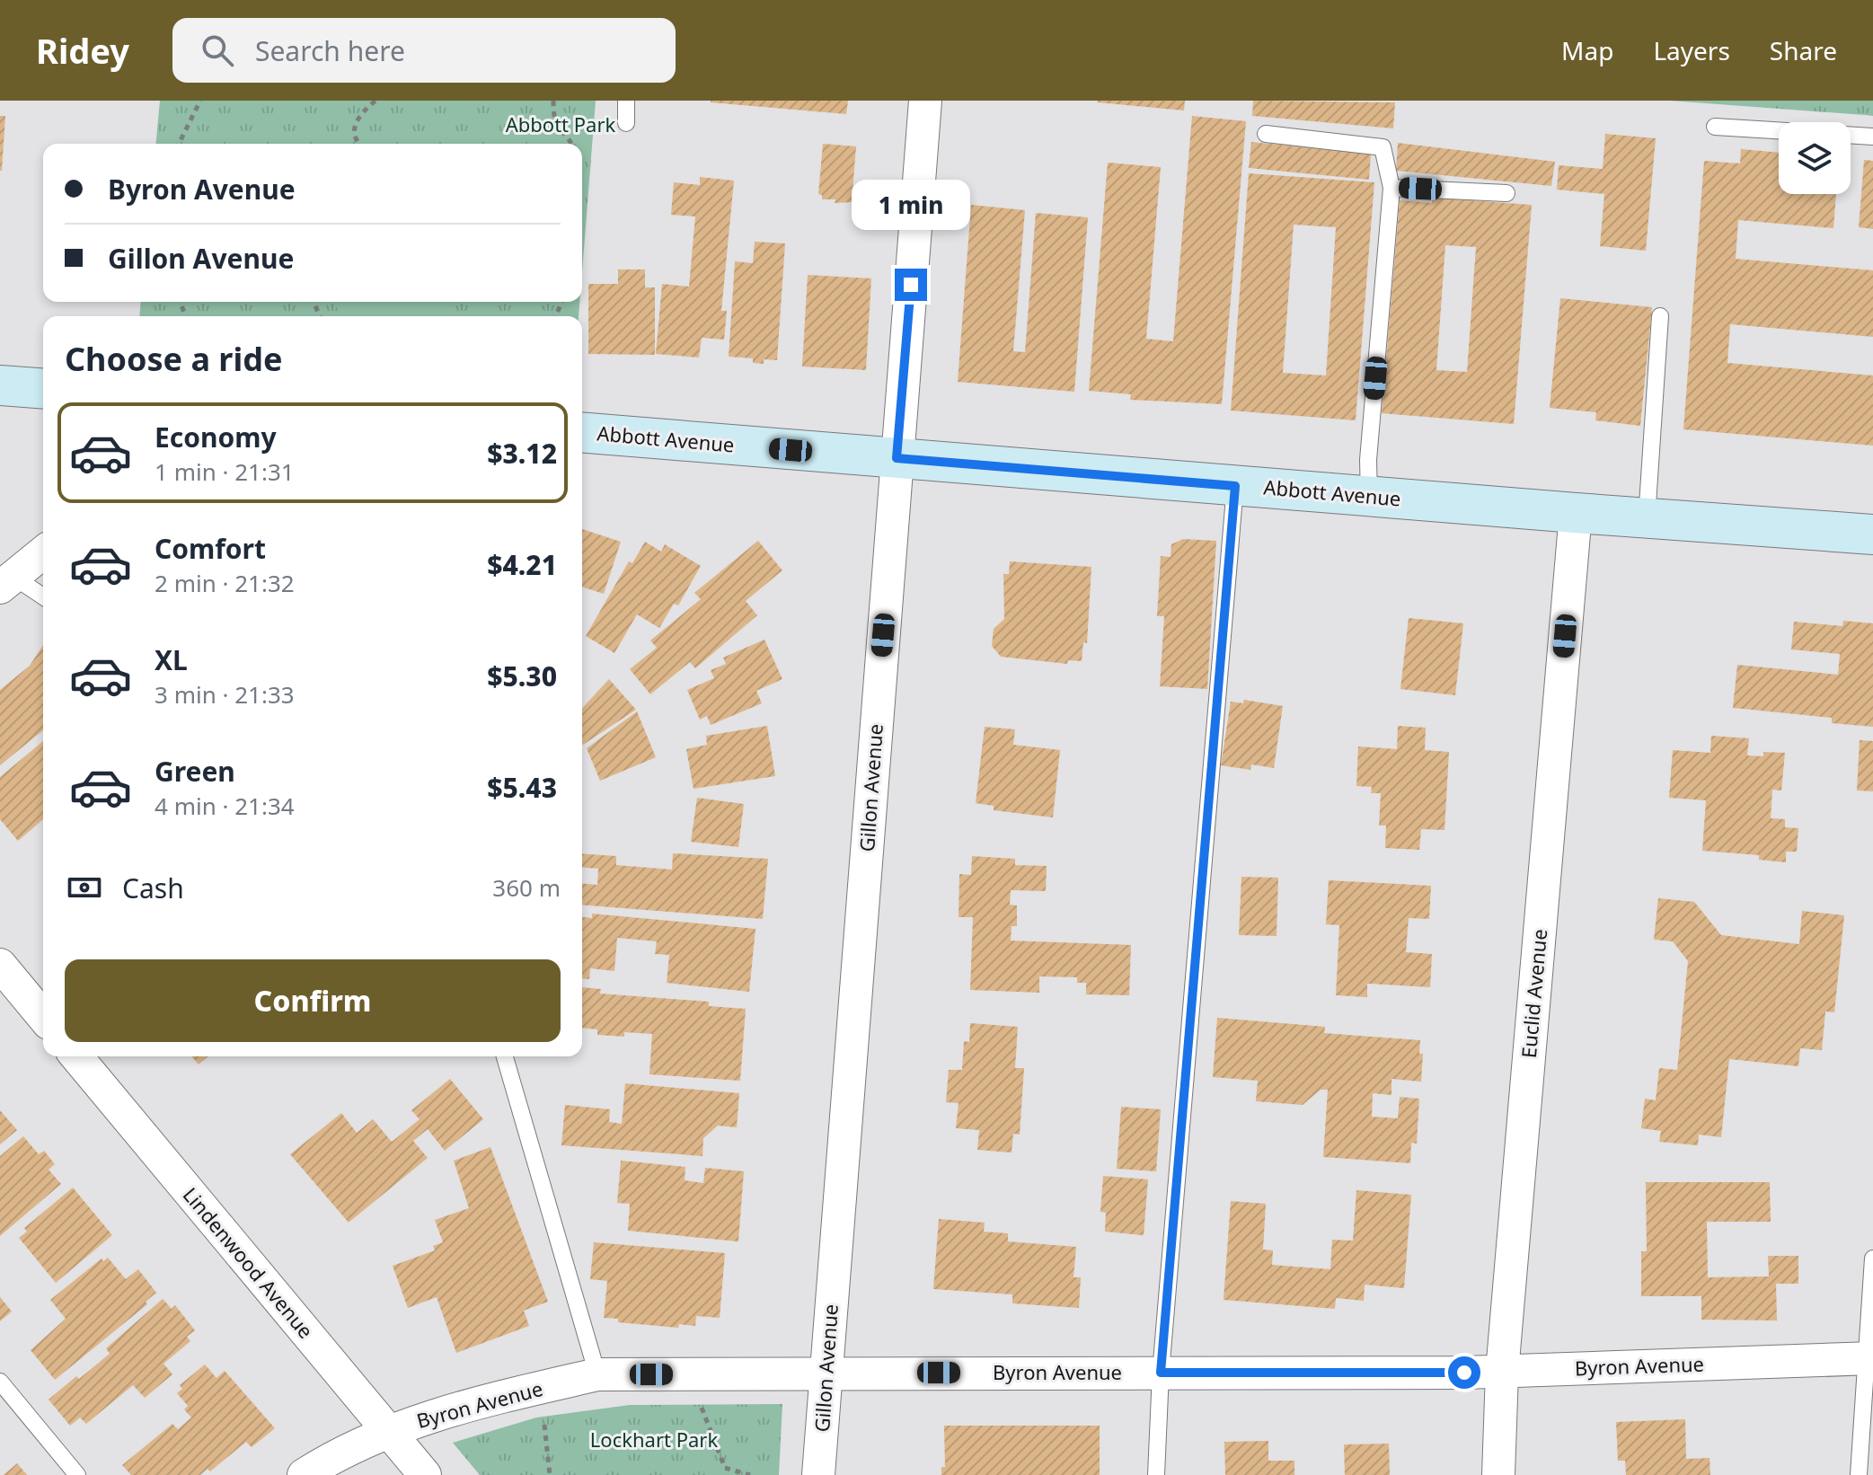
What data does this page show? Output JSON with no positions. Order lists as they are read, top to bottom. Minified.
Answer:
{"streets":{"street":["Abbott Avenue","Gillon Avenue","Euclid Avenue","Lindenwood Avenue","Byron Avenue"]},"crossings":[["Abbott Avenue","Gillon Avenue"],["Abbott Avenue","Euclid Avenue"],["Gillon Avenue","Byron Avenue"],["Euclid Avenue","Byron Avenue"],["Lindenwood Avenue","Byron Avenue"]],"parks":["Abbott Park","Lockhart Park"],"page":{"header":"Ridey","search":"Search here","nav":["Map","Layers","Share"],"banner":["Byron Avenue","Gillon Avenue"],"bubble":"1 min","heading":"Choose a ride","list":[{"name":"Economy","note":"1 min · 21:31","value":"$3.12"},{"name":"Comfort","note":"2 min · 21:32","value":"$4.21"},{"name":"XL","note":"3 min · 21:33","value":"$5.30"},{"name":"Green","note":"4 min · 21:34","value":"$5.43"}],"pay":["Cash","360 m"],"buttons":"Confirm"}}
